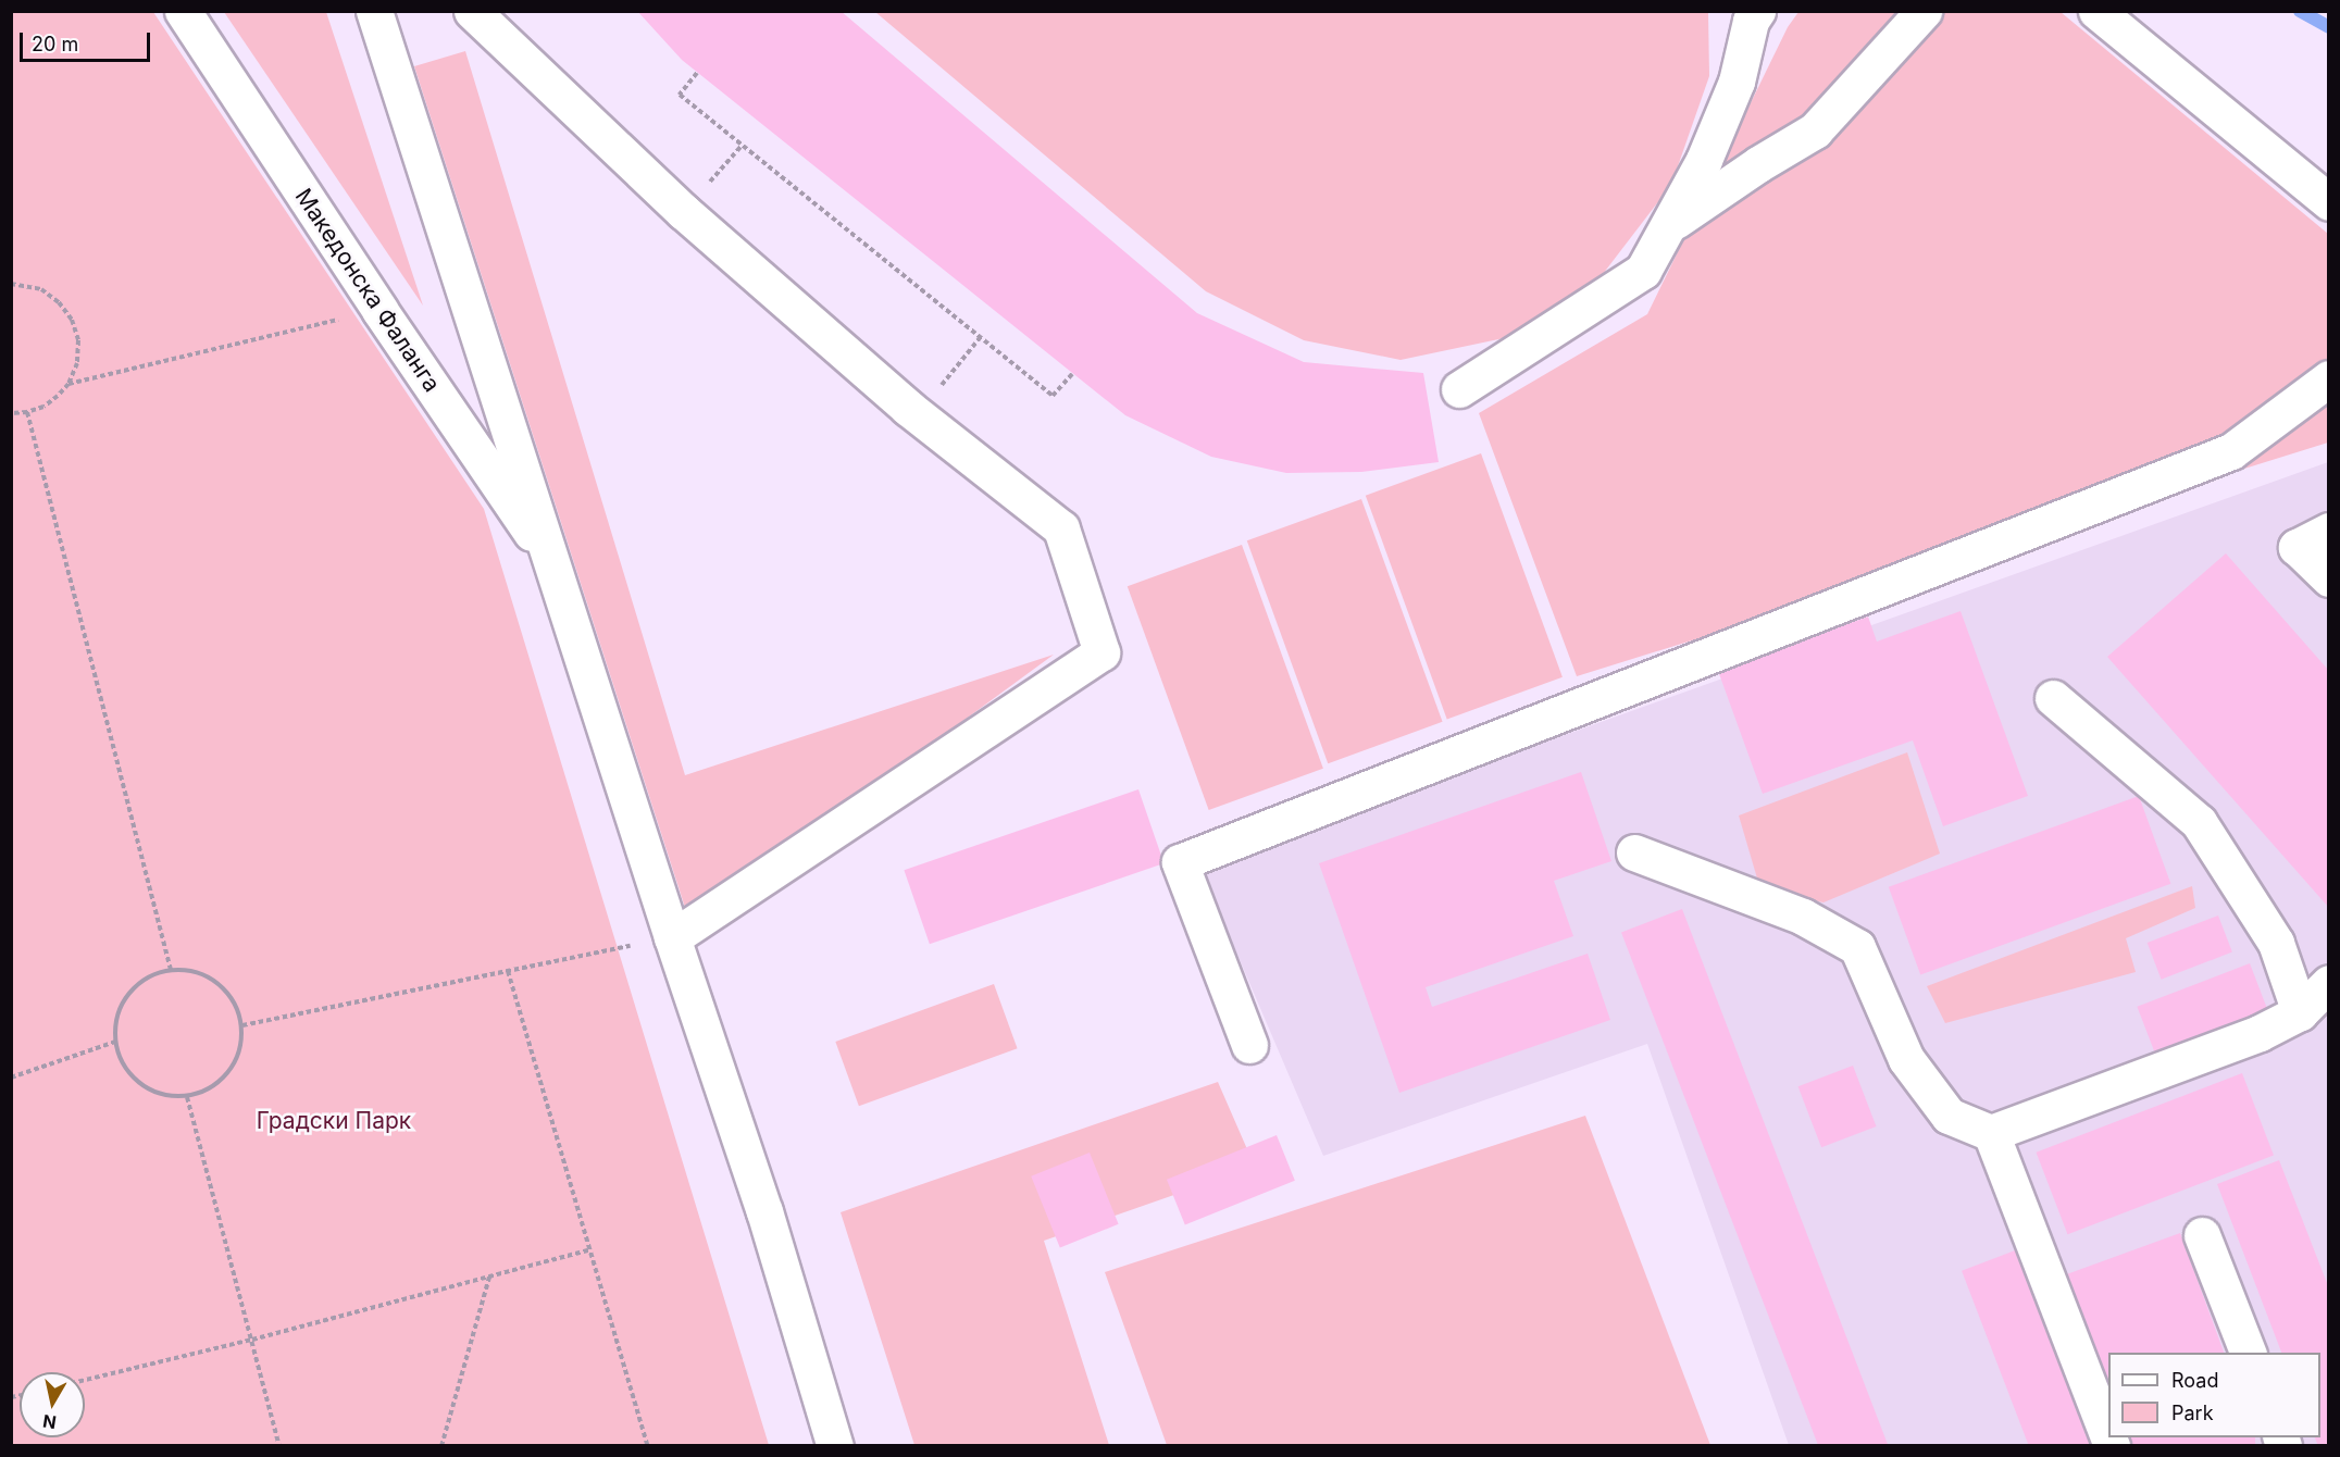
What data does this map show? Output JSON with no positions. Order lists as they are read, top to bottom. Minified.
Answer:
{"streets":{"street":["Македонска Фаланга"]},"parks":["Градски Парк"],"legend":["Road","Park"],"scale_bar":"20 m","north":"bottom"}
